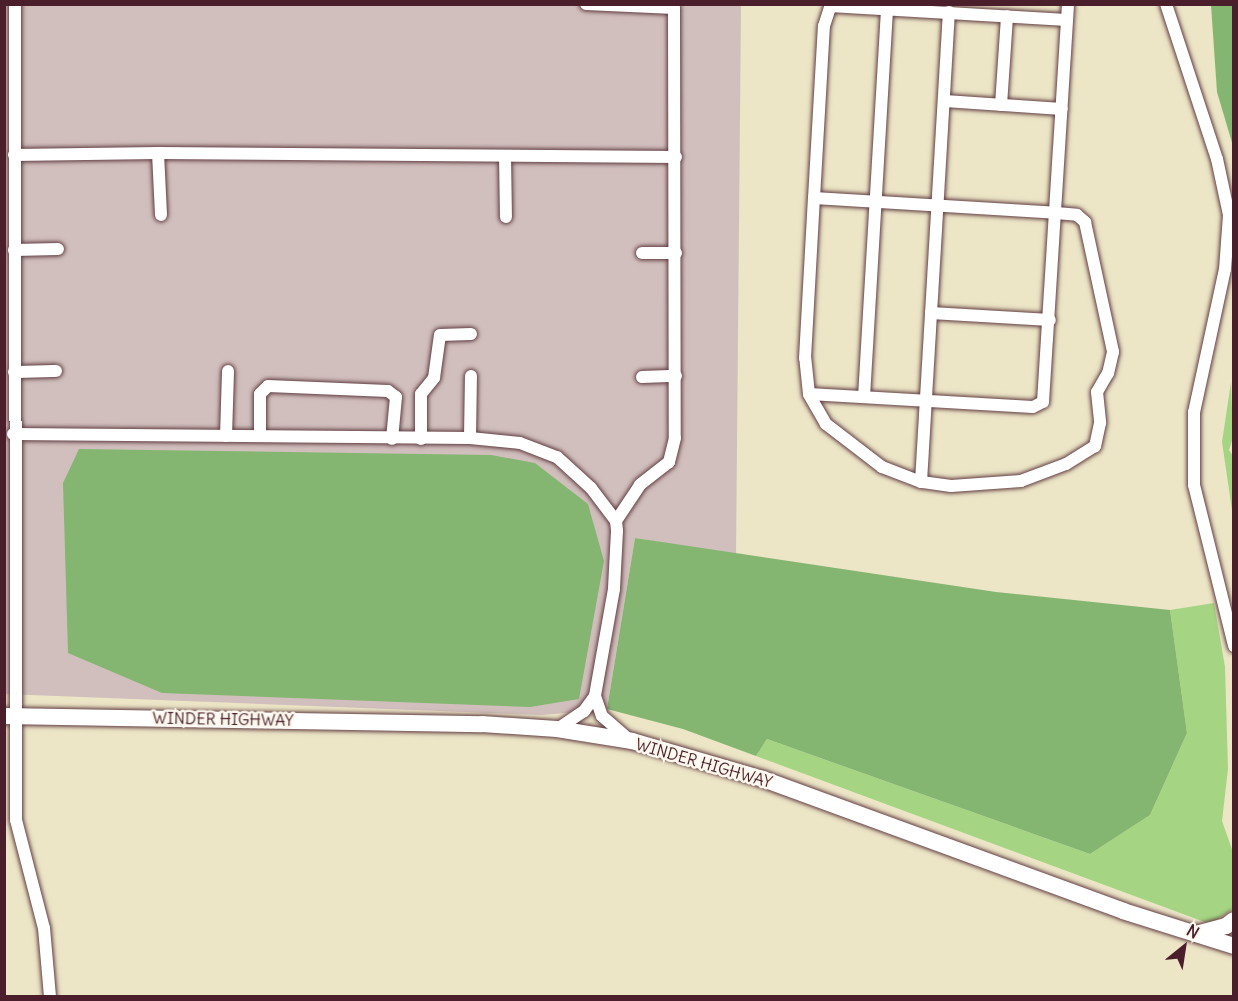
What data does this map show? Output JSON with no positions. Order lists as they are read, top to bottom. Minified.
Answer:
{"streets":{"main road":["WINDER HIGHWAY"]},"north":"top right"}
